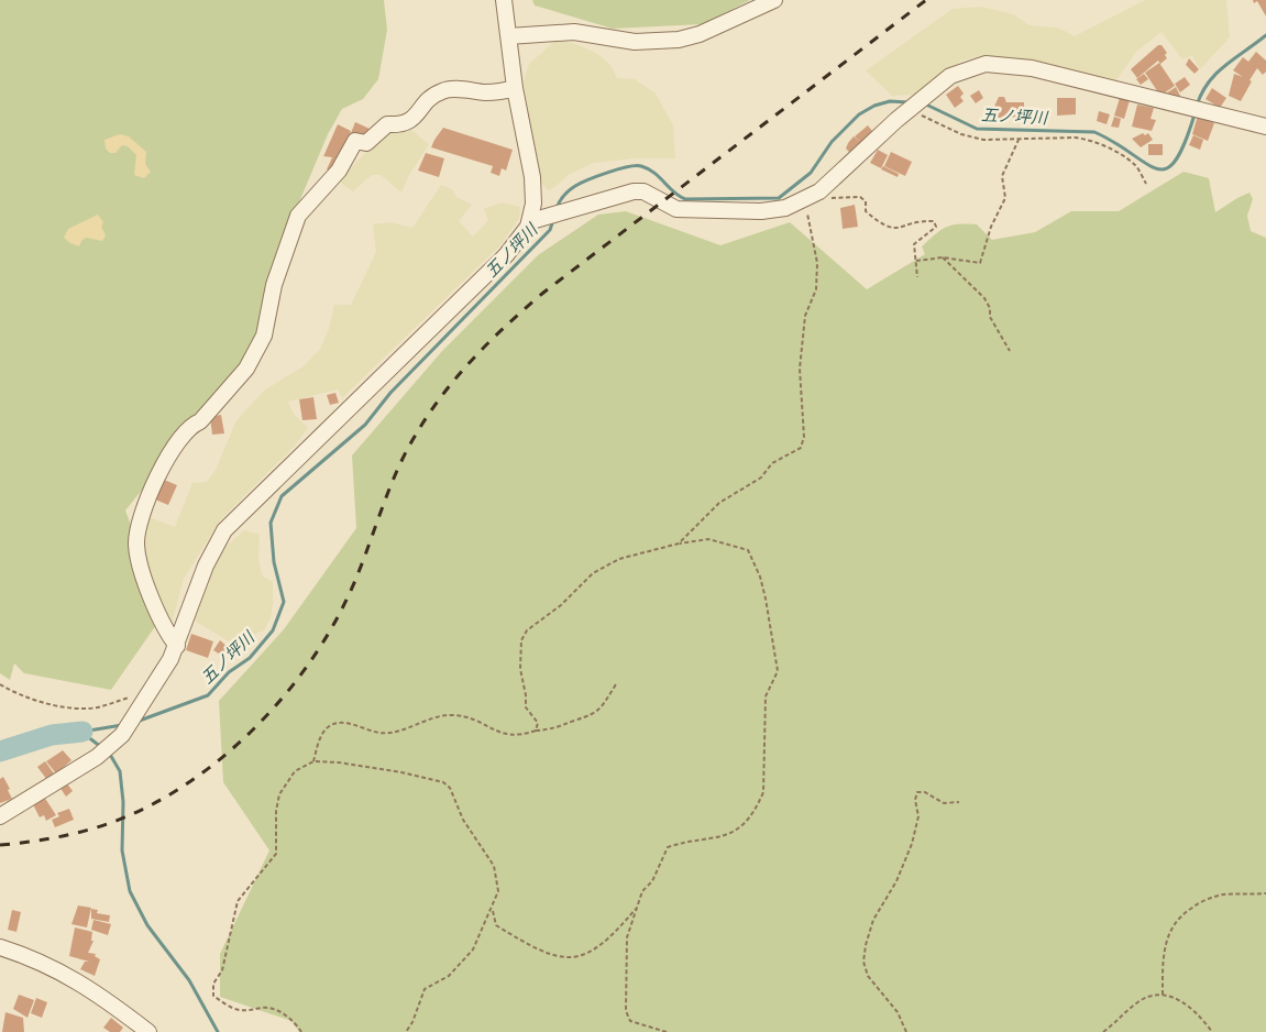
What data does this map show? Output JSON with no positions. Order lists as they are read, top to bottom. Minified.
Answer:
{"water":["五ノ坪川"]}
